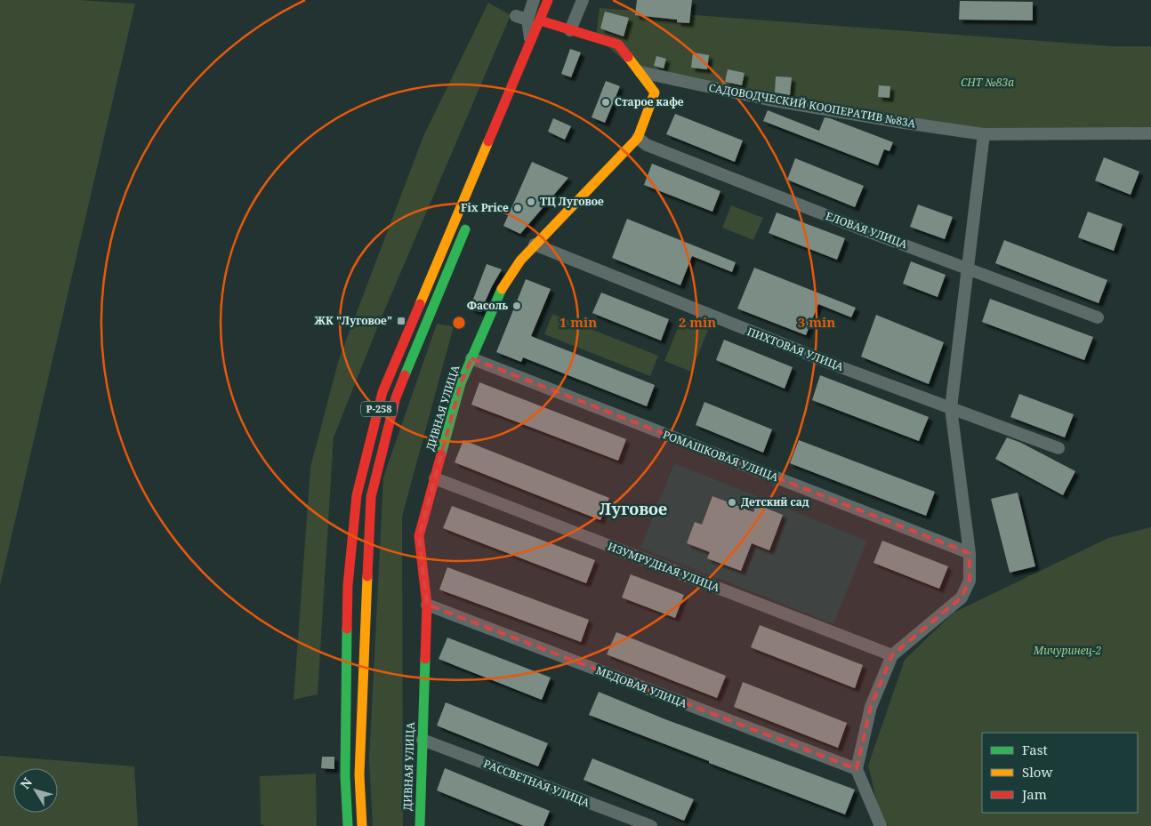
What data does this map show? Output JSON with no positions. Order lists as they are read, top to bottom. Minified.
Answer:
{"streets":{"main road":["ДИВНАЯ УЛИЦА","Р-258"],"street":["САДОВОДЧЕСКИЙ КООПЕРАТИВ №83А","ЕЛОВАЯ УЛИЦА","ПИХТОВАЯ УЛИЦА","РОМАШКОВАЯ УЛИЦА","ИЗУМРУДНАЯ УЛИЦА","МЕДОВАЯ УЛИЦА","РАССВЕТНАЯ УЛИЦА"]},"crossings":[["САДОВОДЧЕСКИЙ КООПЕРАТИВ №83А","ДИВНАЯ УЛИЦА"],["ЕЛОВАЯ УЛИЦА","ДИВНАЯ УЛИЦА"],["ПИХТОВАЯ УЛИЦА","ДИВНАЯ УЛИЦА"],["ДИВНАЯ УЛИЦА","РОМАШКОВАЯ УЛИЦА"],["ДИВНАЯ УЛИЦА","ИЗУМРУДНАЯ УЛИЦА"],["ДИВНАЯ УЛИЦА","МЕДОВАЯ УЛИЦА"],["ДИВНАЯ УЛИЦА","РАССВЕТНАЯ УЛИЦА"]],"districts":["Луговое"],"parks":["СНТ №83а","Мичуринец-2"],"places":{"other":["Старое кафе","ТЦ Луговое","Fix Price","Фасоль","Детский сад"],"transit":["ЖК \"Луговое\""]},"legend":["Fast","Slow","Jam"],"north":"top left","rings":["1 min","2 min","3 min"]}
